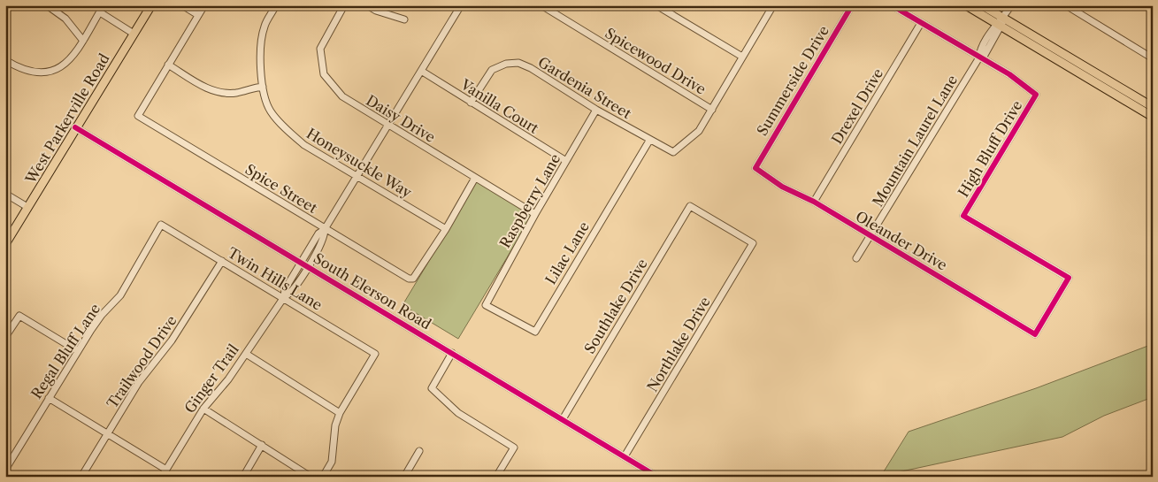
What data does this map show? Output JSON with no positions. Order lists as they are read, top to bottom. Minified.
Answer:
{"streets":{"main road":["West Parkerville Road"],"street":["Spicewood Drive","Summerside Drive","Gardenia Street","Vanilla Court","Drexel Drive","Daisy Drive","Mountain Laurel Lane","High Bluff Drive","Honeysuckle Way","Spice Street","Raspberry Lane","Oleander Drive","Lilac Lane","Twin Hills Lane","South Elerson Road","Southlake Drive","Northlake Drive","Regal Bluff Lane","Trailwood Drive","Ginger Trail"]},"crossings":[["Spicewood Drive","Gardenia Street"],["Summerside Drive","Oleander Drive"],["Gardenia Street","Vanilla Court"],["Gardenia Street","Raspberry Lane"],["Gardenia Street","Lilac Lane"],["Vanilla Court","Raspberry Lane"],["Vanilla Court","Ginger Trail"],["Drexel Drive","Oleander Drive"],["West Parkerville Road","South Elerson Road"],["Daisy Drive","Raspberry Lane"],["Daisy Drive","Ginger Trail"],["Mountain Laurel Lane","High Bluff Drive"],["Mountain Laurel Lane","Oleander Drive"],["High Bluff Drive","Oleander Drive"],["Honeysuckle Way","Spice Street"],["Honeysuckle Way","Ginger Trail"],["Spice Street","Ginger Trail"],["Raspberry Lane","Lilac Lane"],["Twin Hills Lane","Regal Bluff Lane"],["Twin Hills Lane","Trailwood Drive"],["Twin Hills Lane","Ginger Trail"],["South Elerson Road","Southlake Drive"],["South Elerson Road","Northlake Drive"],["South Elerson Road","Ginger Trail"],["Southlake Drive","Northlake Drive"]]}
